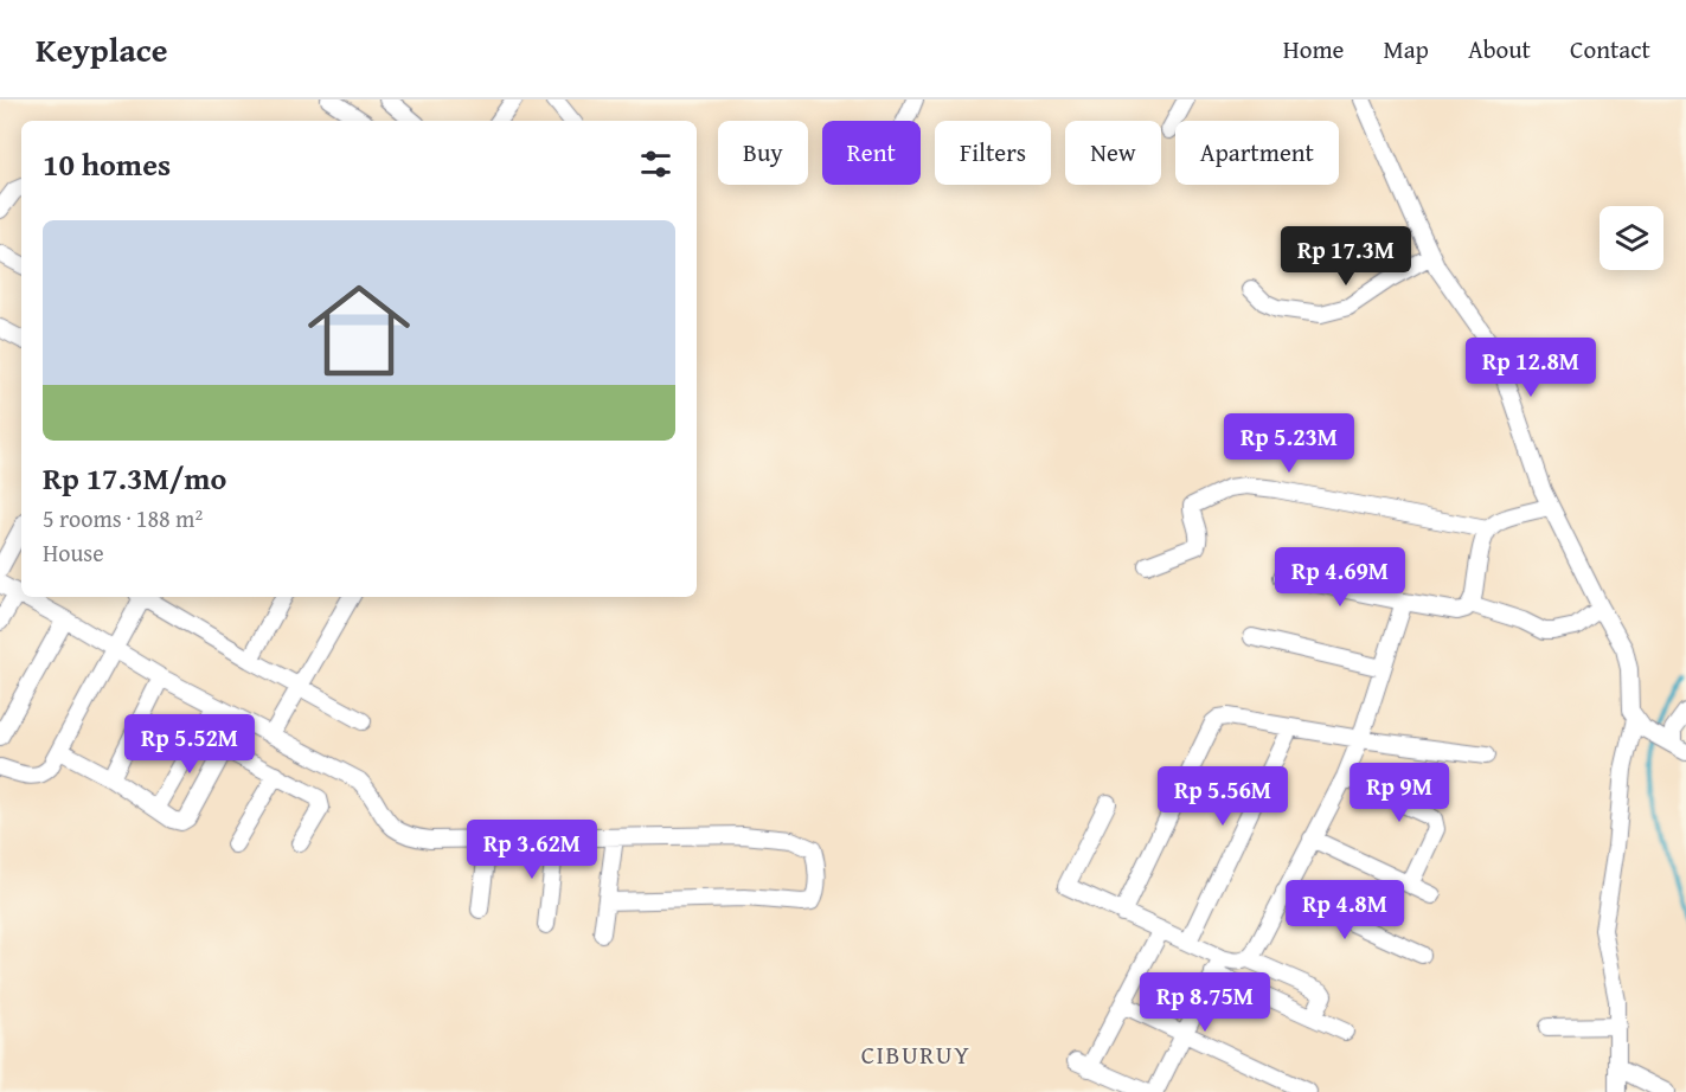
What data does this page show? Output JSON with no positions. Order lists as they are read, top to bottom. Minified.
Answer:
{"districts":["CIBURUY"],"page":{"header":"Keyplace","nav":["Home","Map","About","Contact"],"chip":["Buy","Rent","Filters","New","Apartment"],"heading":"10 homes","list":[{"name":"Rp 17.3M/mo","note":"5 rooms · 188 m² · House"}],"price":["Rp 17.3M","Rp 12.8M","Rp 5.23M","Rp 4.69M","Rp 5.52M","Rp 9M","Rp 5.56M","Rp 3.62M","Rp 4.8M","Rp 8.75M"]}}
